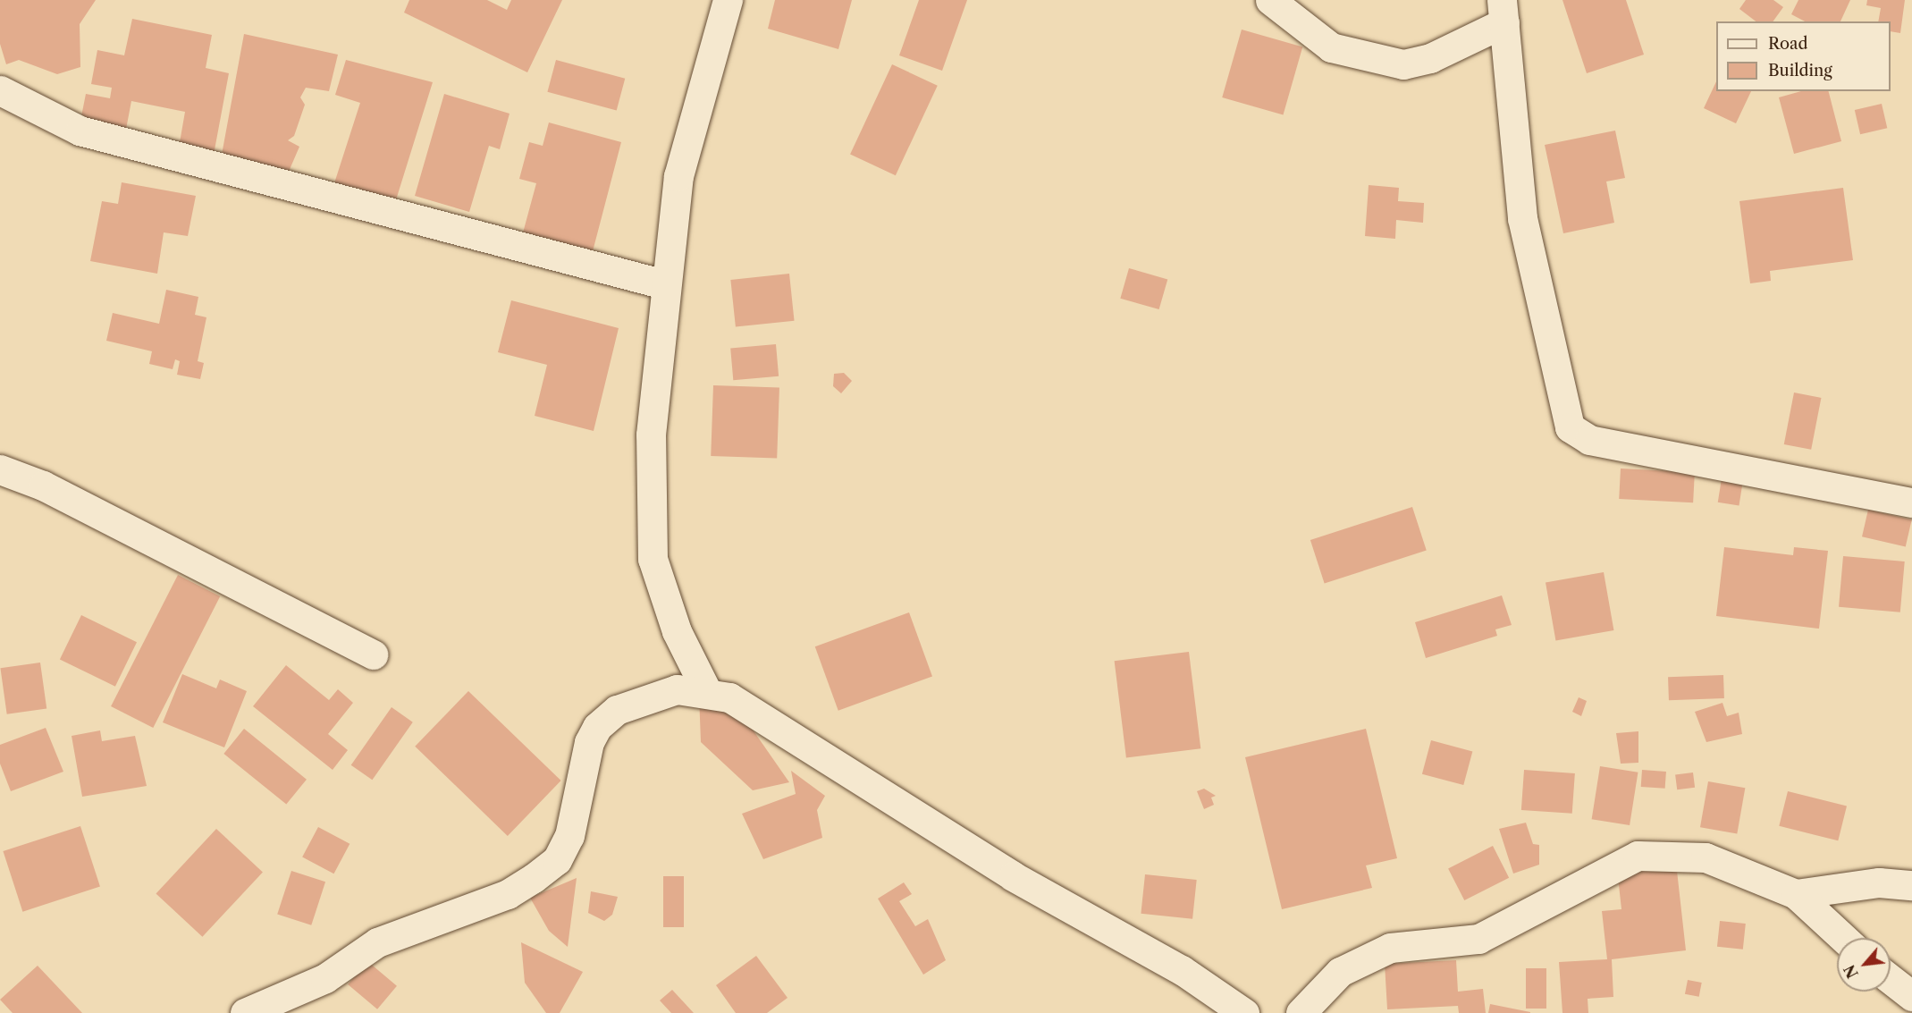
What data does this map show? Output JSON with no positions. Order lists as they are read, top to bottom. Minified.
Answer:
{"legend":["Road","Building"],"north":"bottom left"}
